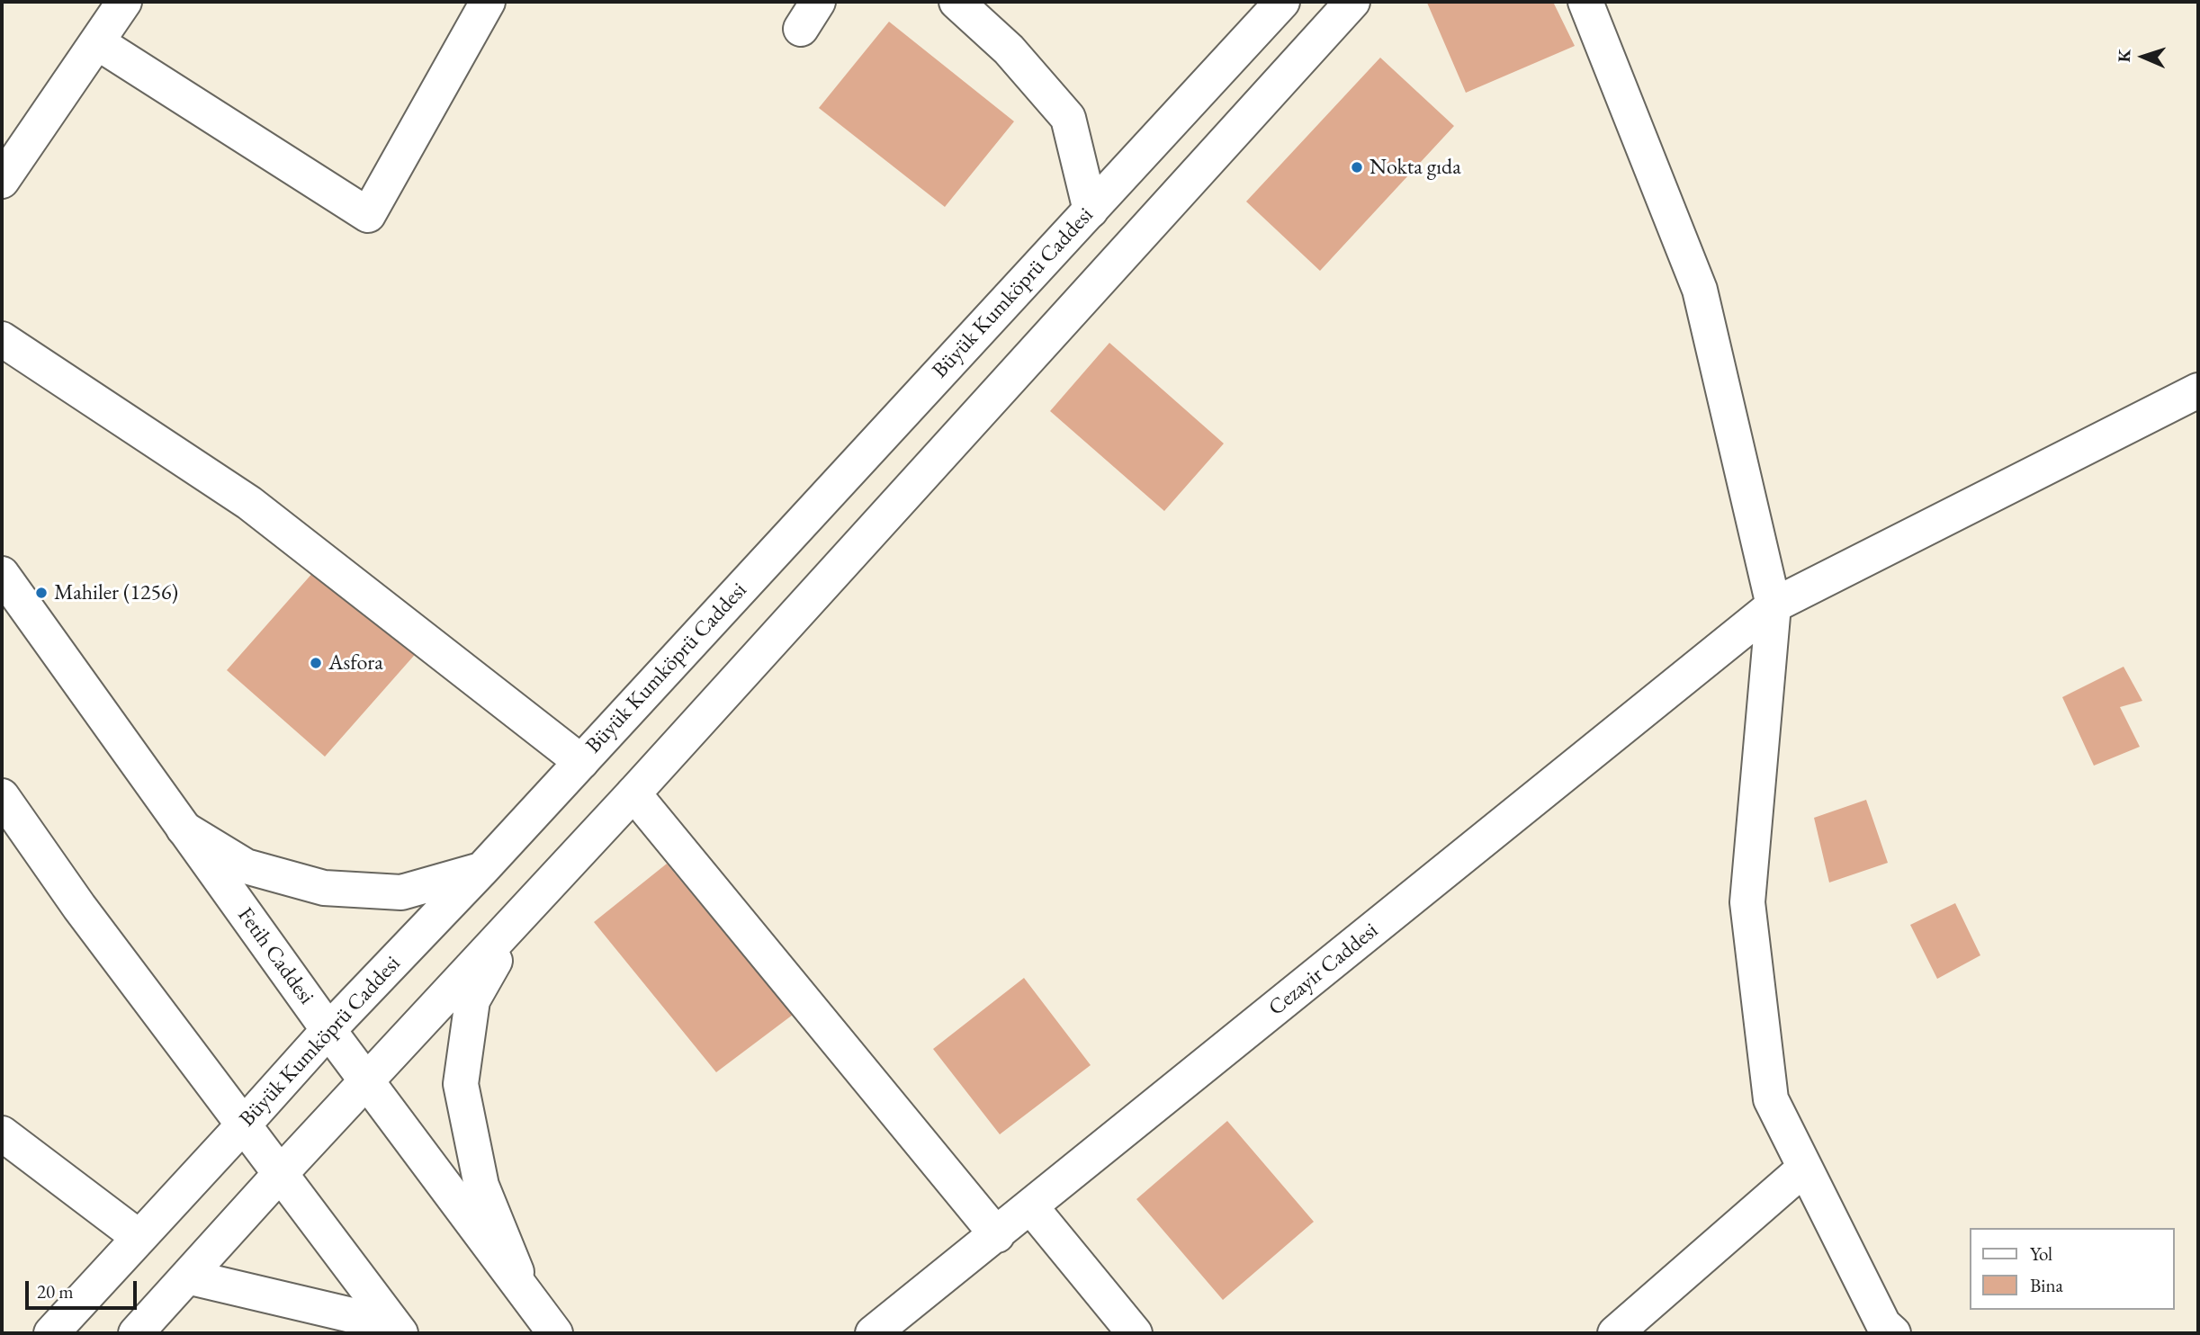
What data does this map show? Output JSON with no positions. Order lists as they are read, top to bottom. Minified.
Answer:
{"streets":{"street":["Büyük Kumköprü Caddesi","Fetih Caddesi","Cezayir Caddesi"]},"crossings":[["Büyük Kumköprü Caddesi","Fetih Caddesi"]],"places":["Nokta gıda","Mahiler (1256)","Asfora"],"legend":["Yol","Bina"],"scale_bar":"20 m","north":"left"}
